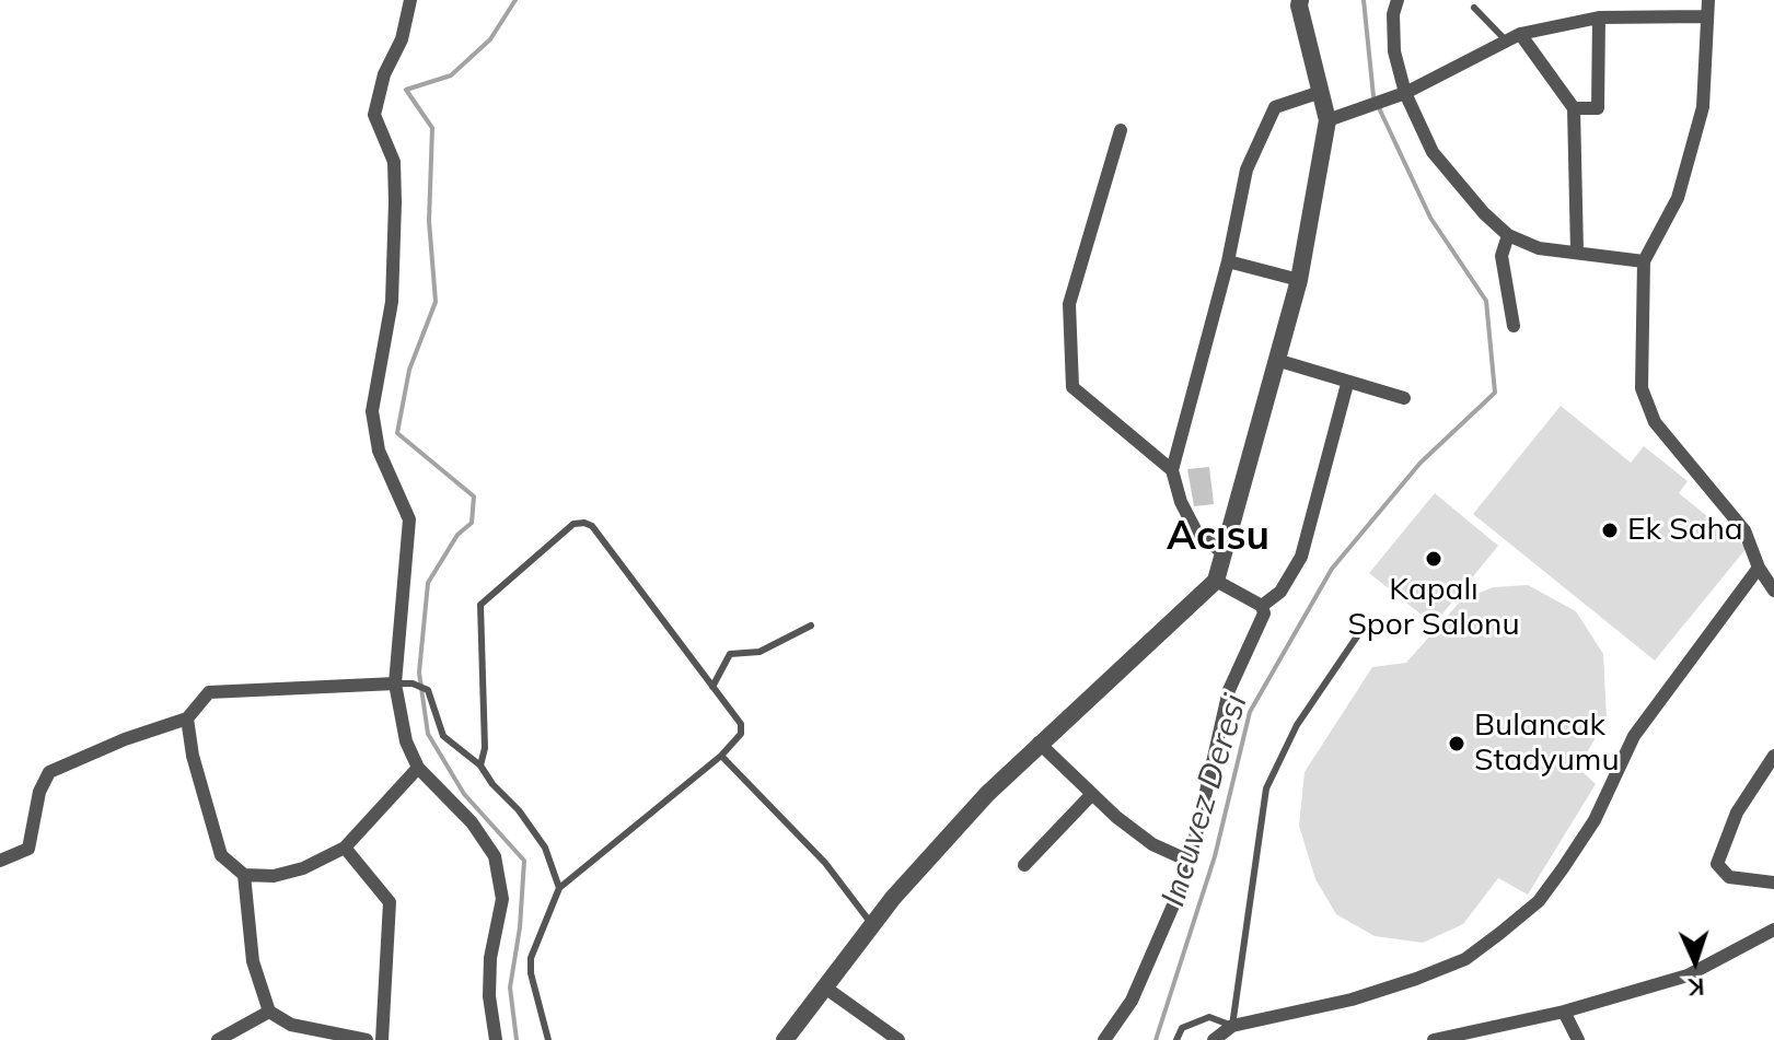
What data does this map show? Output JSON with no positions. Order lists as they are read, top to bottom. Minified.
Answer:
{"districts":["Acısu"],"water":["Incuvez Deresi"],"places":["Ek Saha","Kapalı Spor Salonu","Bulancak Stadyumu"],"north":"bottom"}
